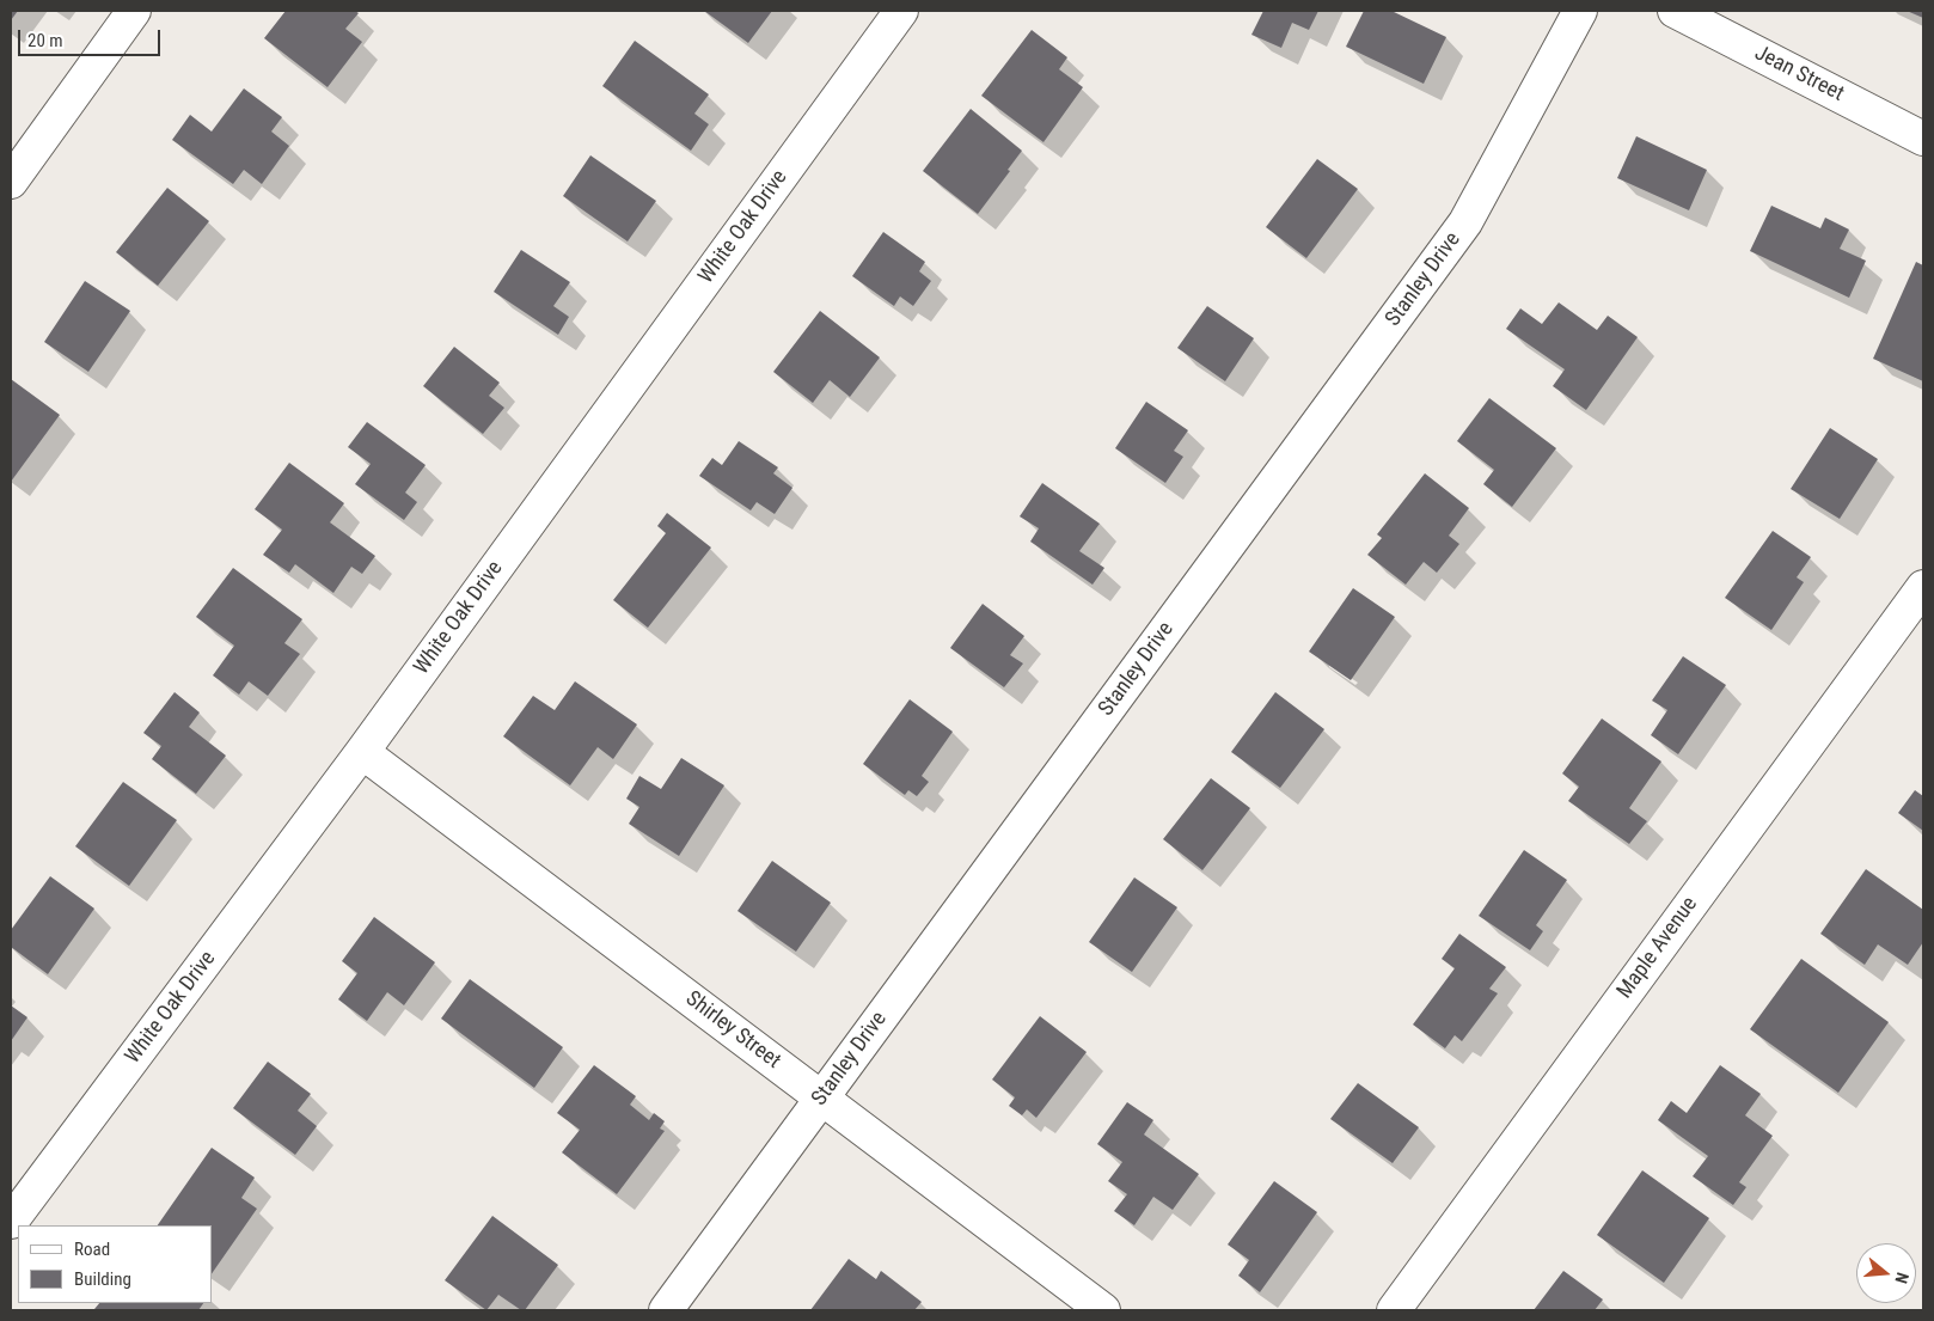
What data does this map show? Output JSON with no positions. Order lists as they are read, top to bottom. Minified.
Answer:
{"streets":{"street":["Jean Street","White Oak Drive","Stanley Drive","Maple Avenue","Shirley Street"]},"crossings":[["White Oak Drive","Shirley Street"],["Stanley Drive","Shirley Street"]],"legend":["Road","Building"],"scale_bar":"20 m","north":"right"}
